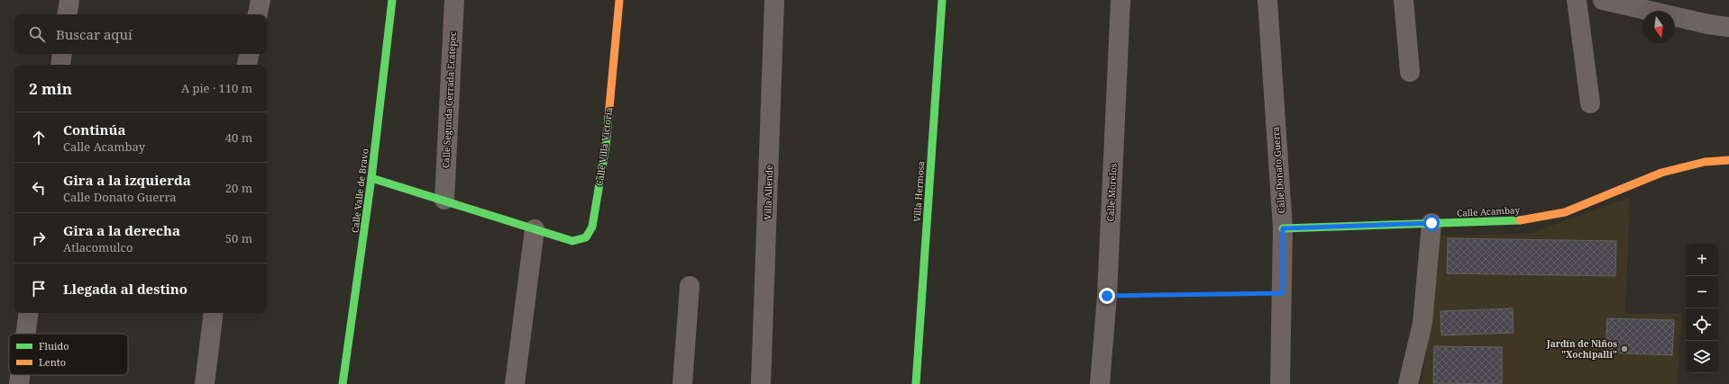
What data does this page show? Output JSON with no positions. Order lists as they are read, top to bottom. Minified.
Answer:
{"streets":{"street":["Calle Segunda Cerrada Ecatepec","Calle Villa Victoria","Calle Donato Guerra","Calle Valle de Bravo","Villa Hermosa","Villa Allende","Calle Morelos","Calle Acambay"]},"crossings":[["Calle Segunda Cerrada Ecatepec","Calle Villa Victoria"],["Calle Villa Victoria","Calle Valle de Bravo"],["Calle Donato Guerra","Calle Acambay"]],"places":["Jardín de Niños \"Xochipalli\""],"legend":["Fluido","Lento"],"north":"bottom","page":{"search":"Buscar aquí","heading":["2 min","A pie · 110 m"],"list":[["Continúa","Calle Acambay","40 m"],["Gira a la izquierda","Calle Donato Guerra","20 m"],["Gira a la derecha","Atlacomulco","50 m"],"Llegada al destino"],"map_buttons":["+","−"]}}
